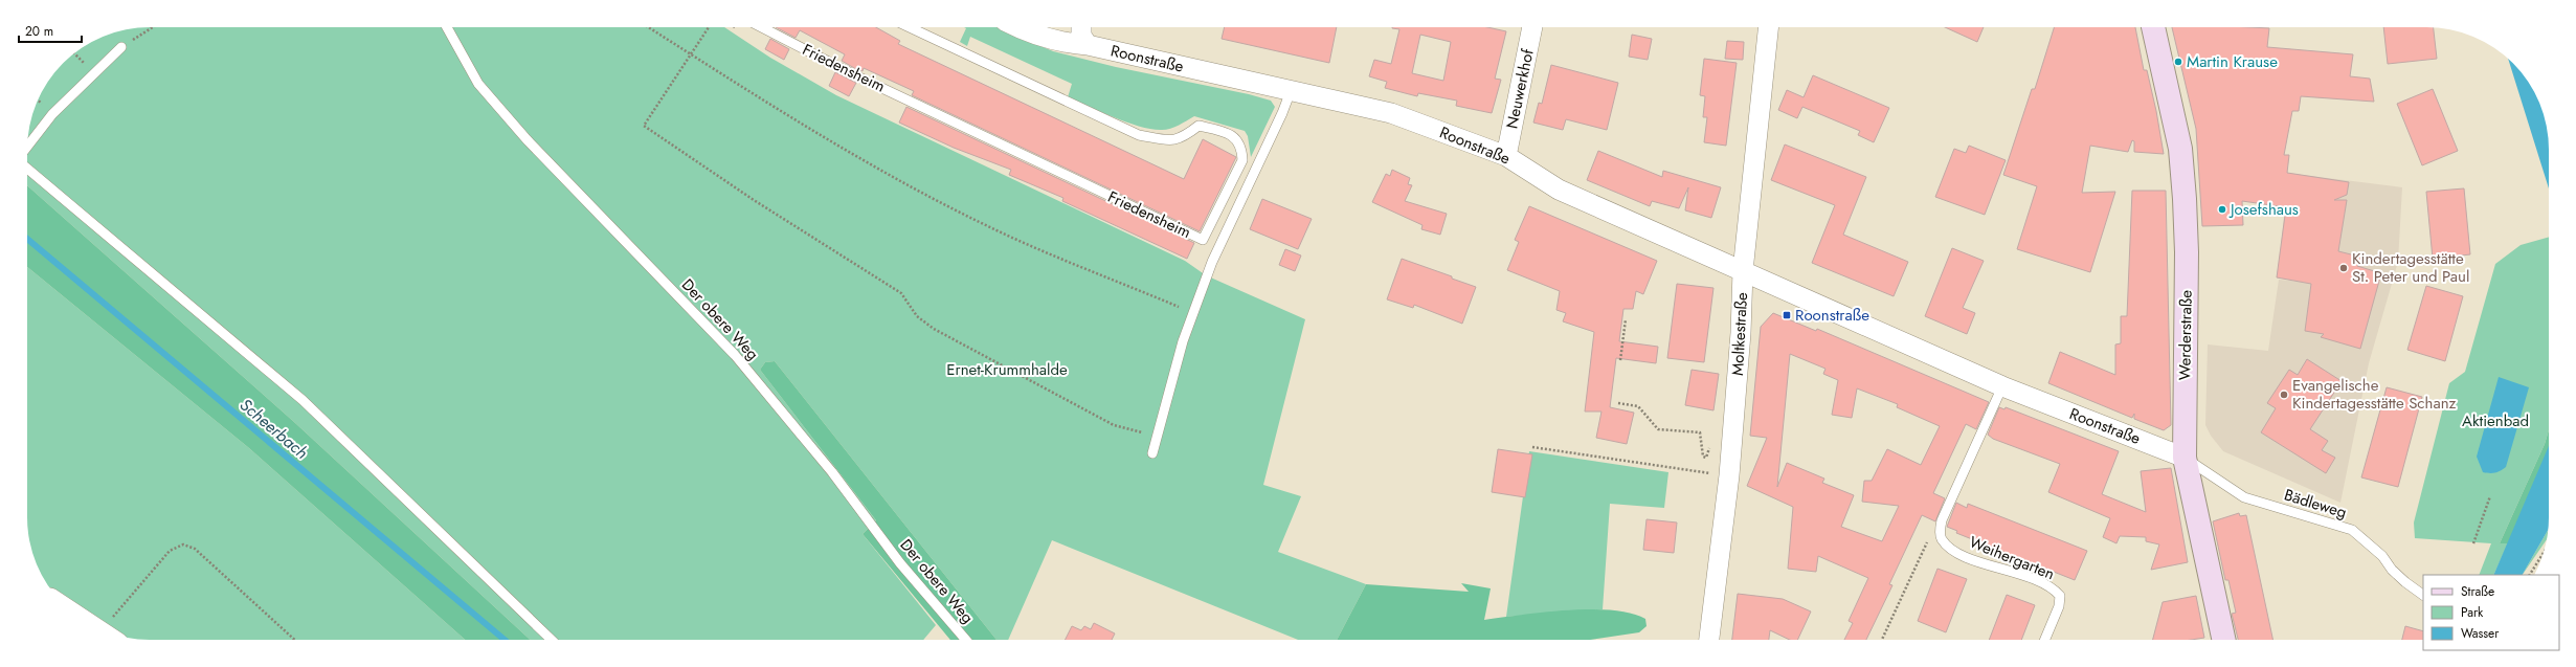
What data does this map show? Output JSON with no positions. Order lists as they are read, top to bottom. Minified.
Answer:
{"streets":{"street":["Roonstraße","Neuwerkhof","Moltkestraße","Werderstraße"],"lane":["Friedensheim","Der obere Weg","Bädleweg","Weihergarten"]},"crossings":[["Roonstraße","Neuwerkhof"],["Roonstraße","Moltkestraße"],["Roonstraße","Werderstraße"],["Roonstraße","Bädleweg"],["Werderstraße","Bädleweg"]],"water":["Scheerbach"],"parks":["Ernet-Krummhalde","Aktienbad"],"places":{"other":["Martin Krause","Josefshaus","Kindertagesstätte St. Peter und Paul","Evangelische Kindertagesstätte Schanz"],"transit":["Roonstraße"]},"legend":["Straße","Park","Wasser"],"scale_bar":"20 m"}
